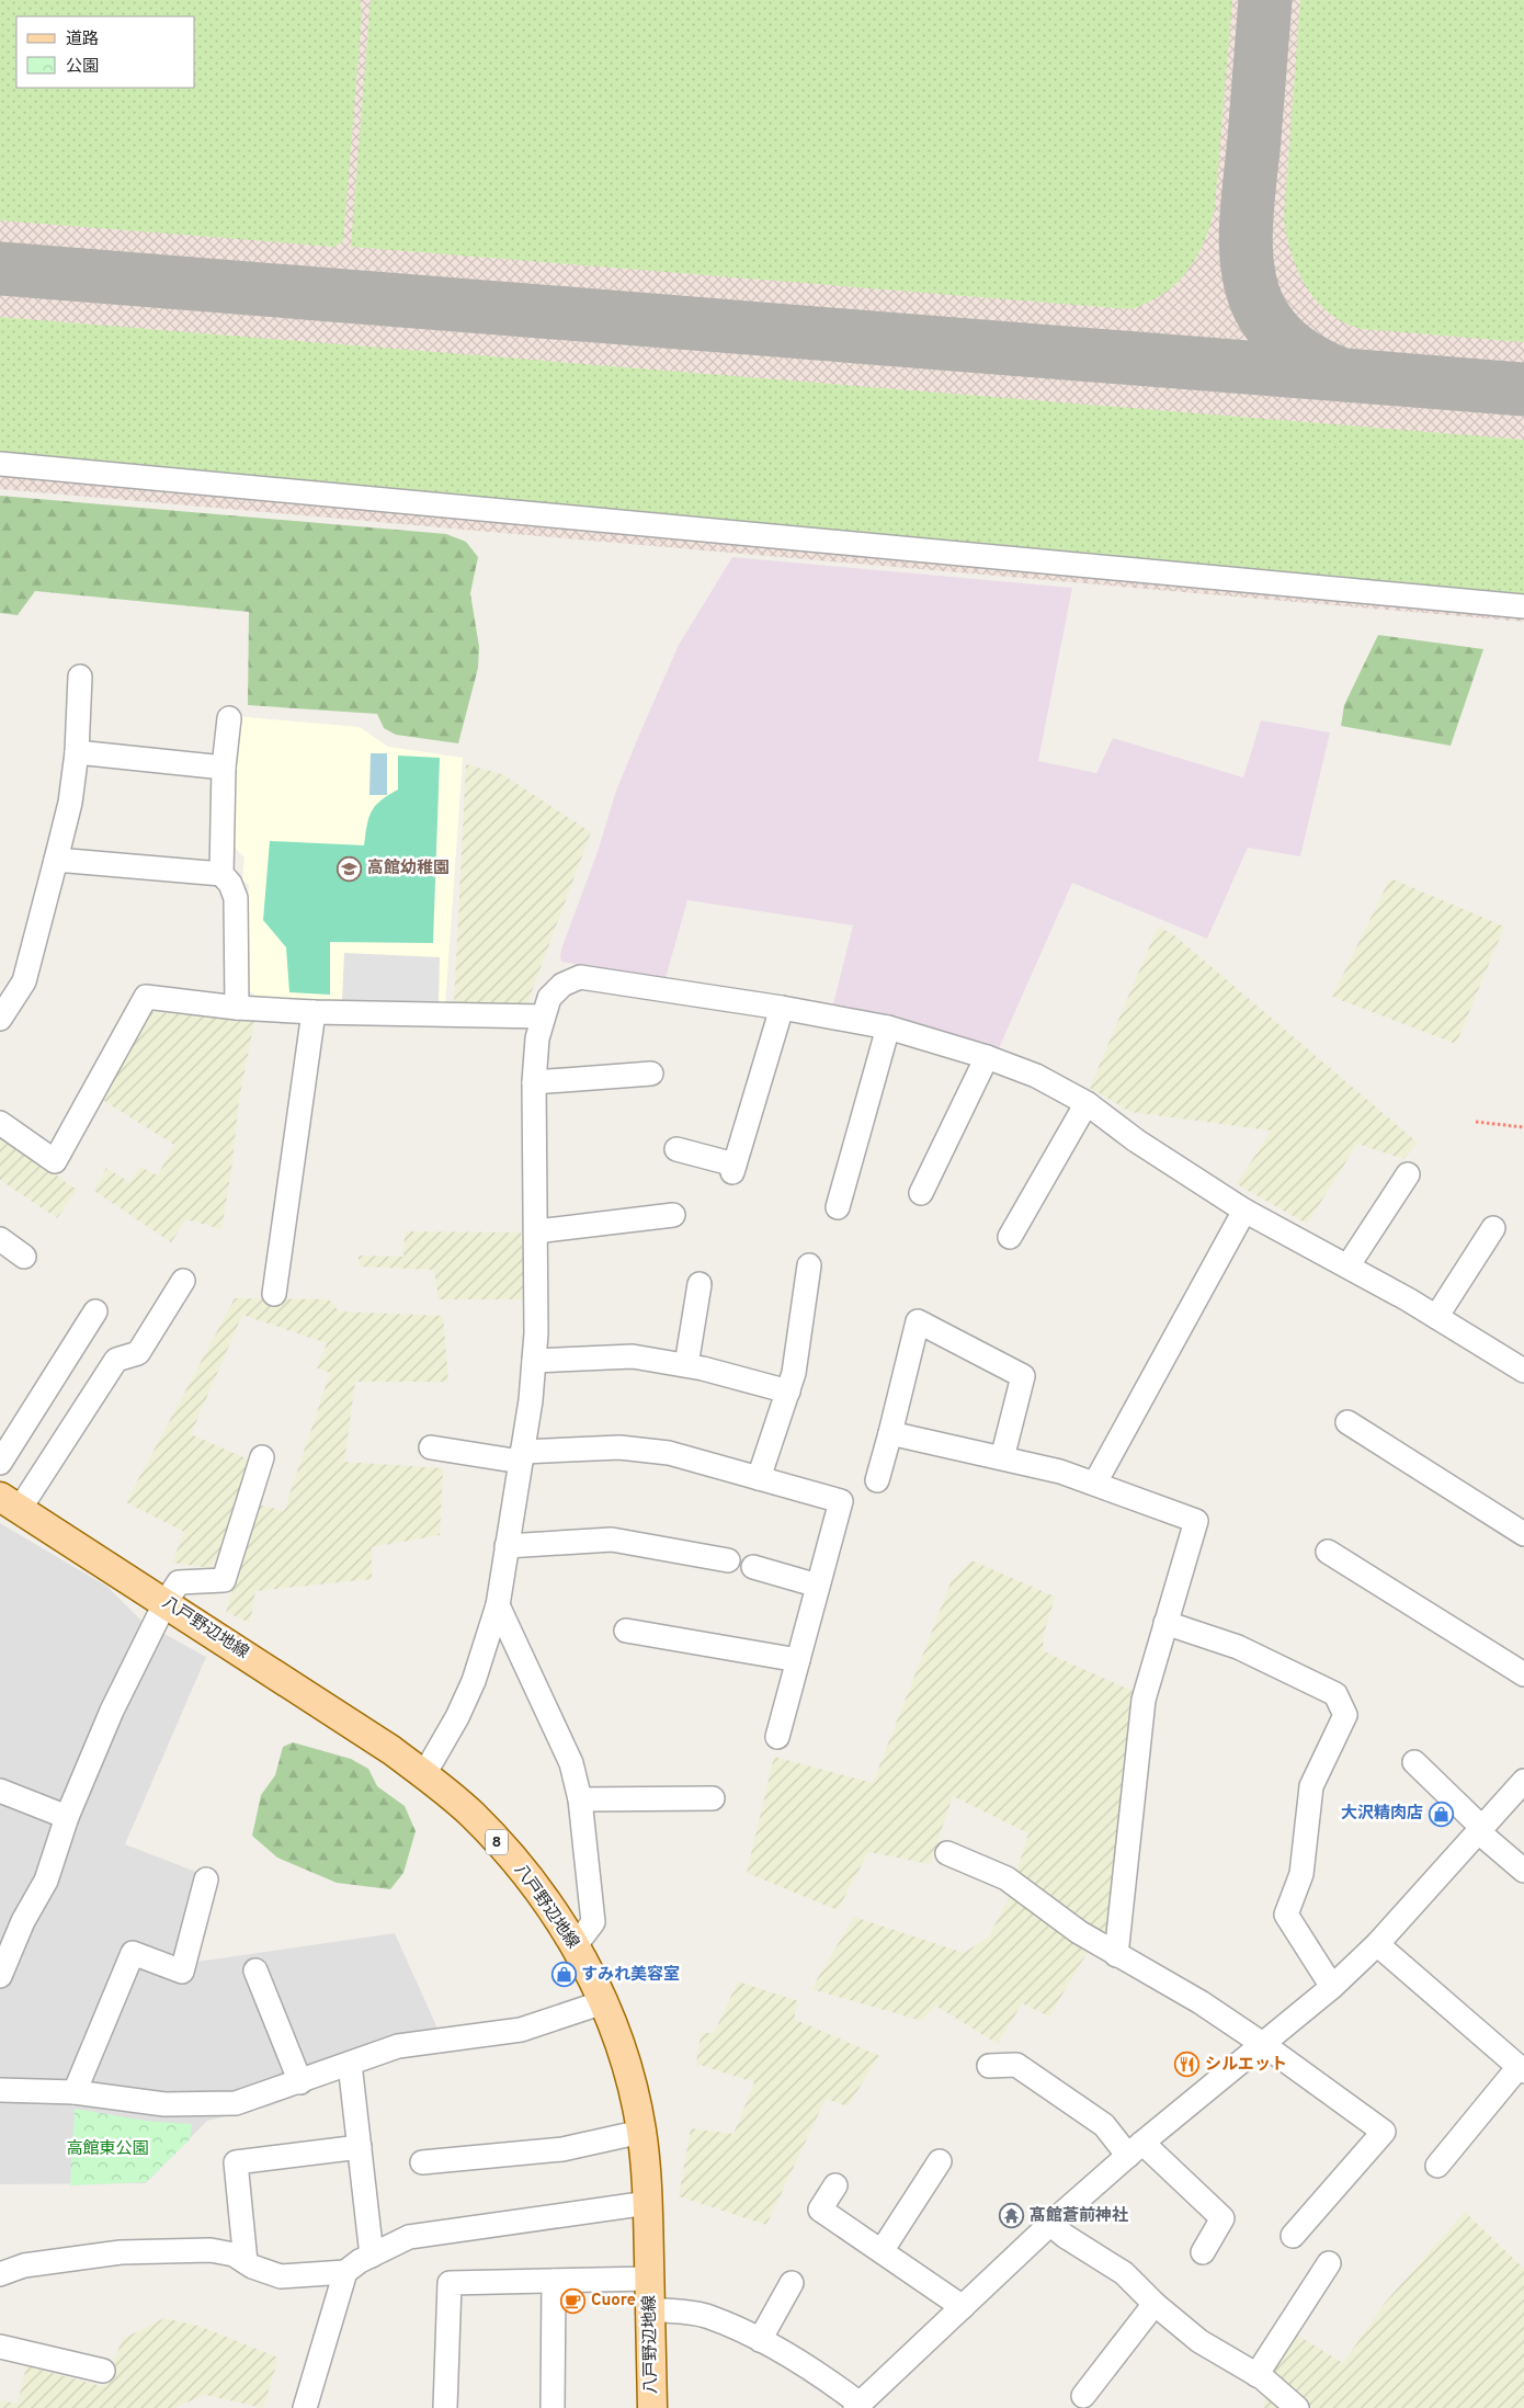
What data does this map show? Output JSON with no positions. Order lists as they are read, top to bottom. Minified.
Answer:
{"streets":{"main road":["八戸野辺地線","8"]},"parks":["高館東公園"],"places":{"school or university":["高館幼稚園"],"shop":["大沢精肉店","すみれ美容室"],"restaurant":["シルエット"],"temple":["髙館蒼前神社"],"cafe":["Cuore"]},"legend":["道路","公園"]}
